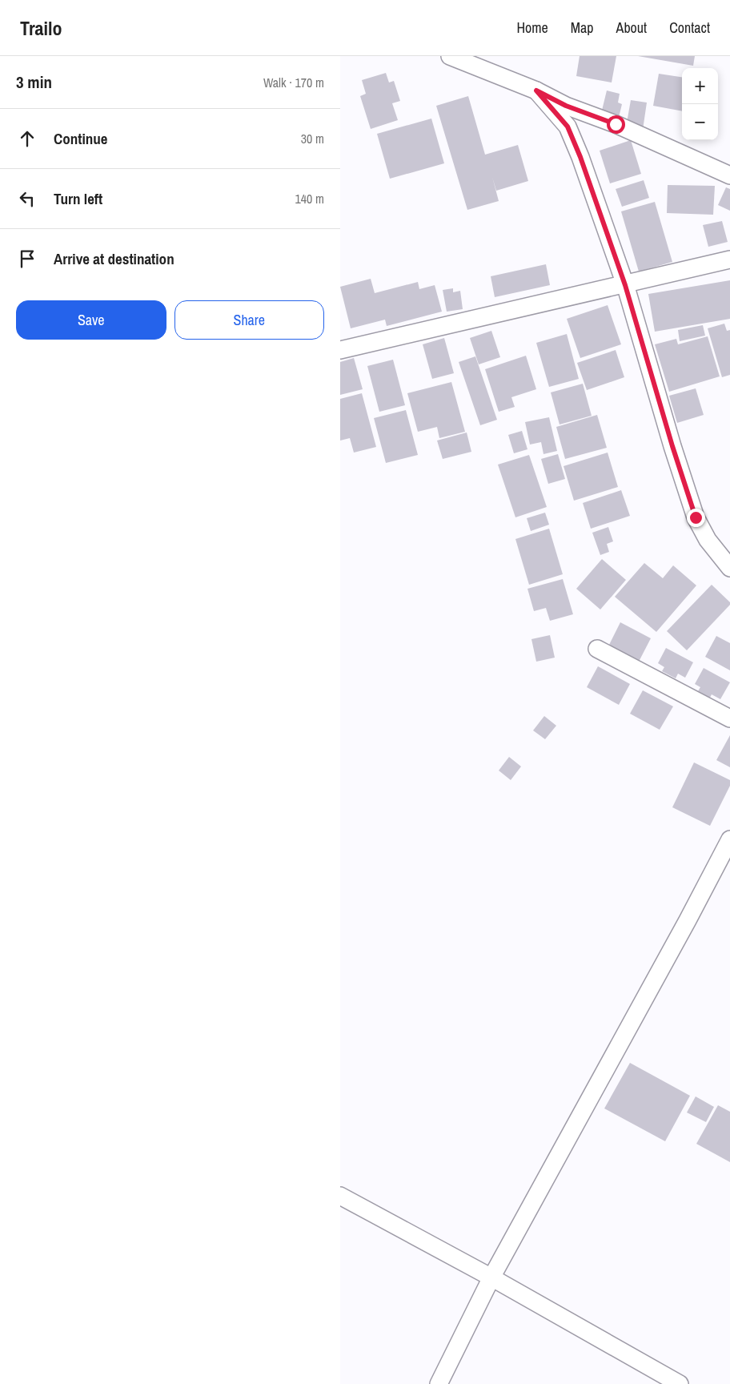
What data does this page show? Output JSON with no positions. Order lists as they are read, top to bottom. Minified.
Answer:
{"page":{"header":"Trailo","nav":["Home","Map","About","Contact"],"heading":["3 min","Walk · 170 m"],"map_buttons":["+","−"],"list":[["Continue","30 m"],["Turn left","140 m"],"Arrive at destination"],"buttons":["Save","Share"]}}
